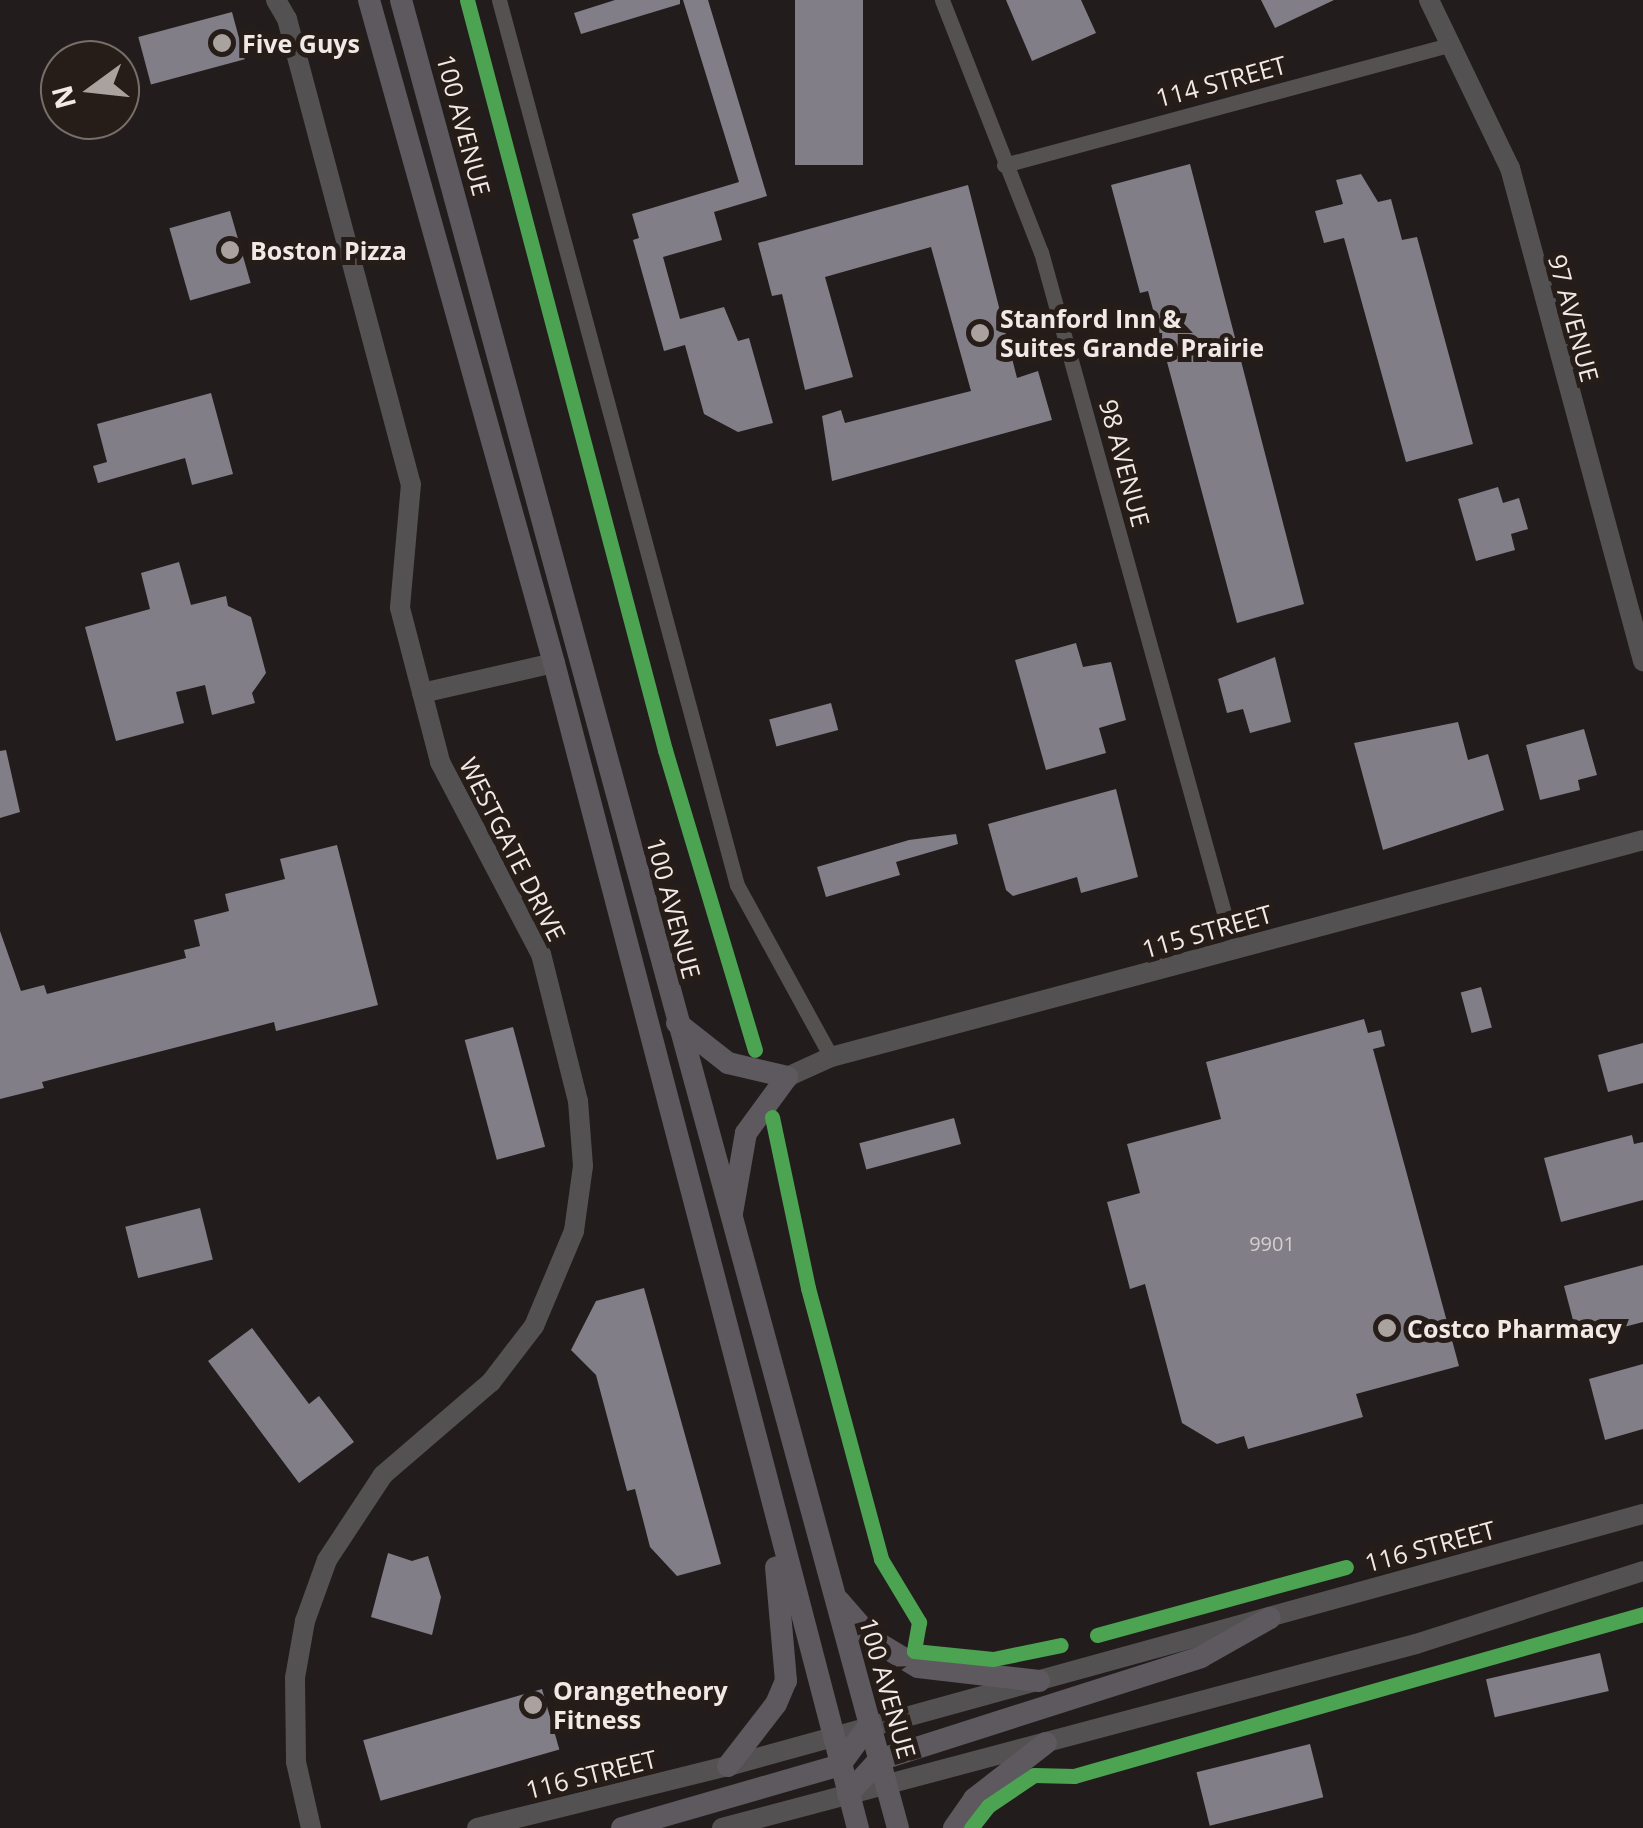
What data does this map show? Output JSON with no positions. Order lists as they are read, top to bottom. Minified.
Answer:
{"streets":{"main road":["100 AVENUE"],"street":["114 STREET","97 AVENUE","98 AVENUE","WESTGATE DRIVE","115 STREET","116 STREET"]},"crossings":[["114 STREET","97 AVENUE"],["114 STREET","98 AVENUE"],["100 AVENUE","116 STREET"],["98 AVENUE","115 STREET"]],"places":["Five Guys","Boston Pizza","Stanford Inn & Suites Grande Prairie","Costco Pharmacy","Orangetheory Fitness"],"house_numbers":["9901"],"north":"left"}
